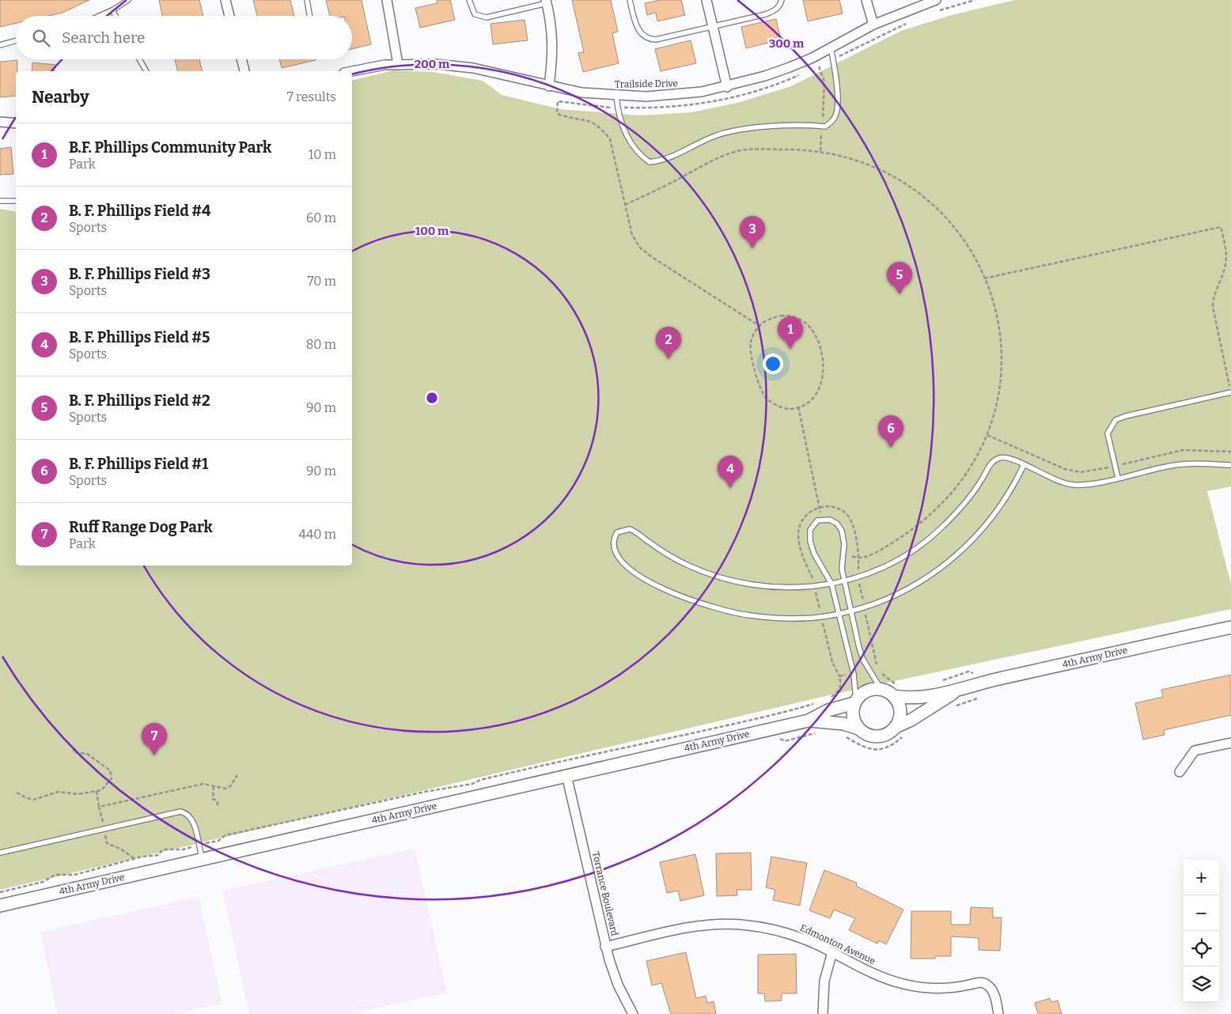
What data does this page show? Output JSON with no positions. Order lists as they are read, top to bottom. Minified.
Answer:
{"streets":{"street":["Trailside Drive","4th Army Drive","Torrance Boulevard","Edmonton Avenue"]},"crossings":[["4th Army Drive","Torrance Boulevard"],["Torrance Boulevard","Edmonton Avenue"]],"page":{"search":"Search here","heading":["Nearby","7 results"],"list":[{"mark":"1","name":"B.F. Phillips Community Park","note":"Park","value":"10 m"},{"mark":"2","name":"B. F. Phillips Field #4","note":"Sports","value":"60 m"},{"mark":"3","name":"B. F. Phillips Field #3","note":"Sports","value":"70 m"},{"mark":"4","name":"B. F. Phillips Field #5","note":"Sports","value":"80 m"},{"mark":"5","name":"B. F. Phillips Field #2","note":"Sports","value":"90 m"},{"mark":"6","name":"B. F. Phillips Field #1","note":"Sports","value":"90 m"},{"mark":"7","name":"Ruff Range Dog Park","note":"Park","value":"440 m"}],"pins":["3","5","1","2","6","4","7"],"map_buttons":["+","−"]},"rings":["300 m","200 m","100 m"]}
